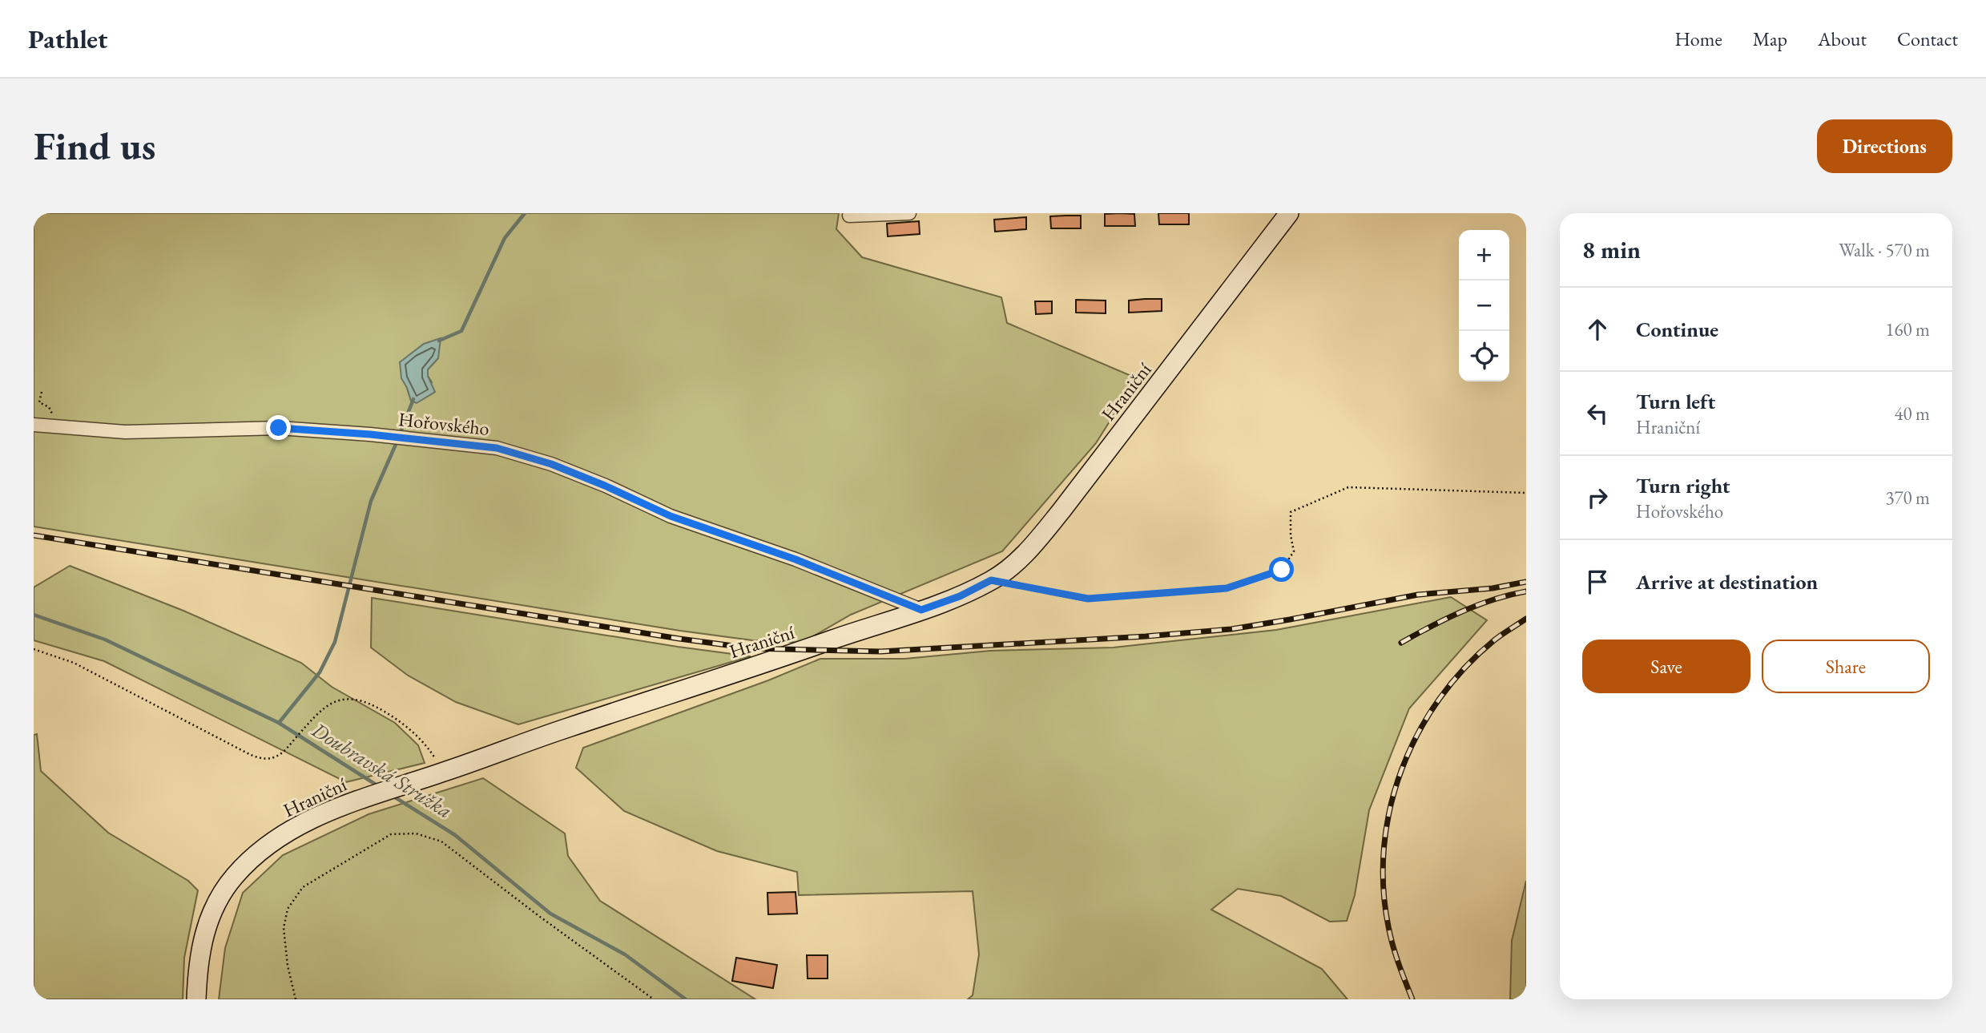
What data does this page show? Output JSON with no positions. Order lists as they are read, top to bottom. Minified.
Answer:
{"streets":{"main road":["Hraniční"],"street":["Hořovského"]},"crossings":[["Hraniční","Hořovského"]],"water":["Doubravská Stružka"],"page":{"header":"Pathlet","nav":["Home","Map","About","Contact"],"buttons":["Directions",["Save","Share"]],"title":"Find us","heading":["8 min","Walk · 570 m"],"map_buttons":["+","−"],"list":[["Continue","160 m"],["Turn left","Hraniční","40 m"],["Turn right","Hořovského","370 m"],"Arrive at destination"]}}
